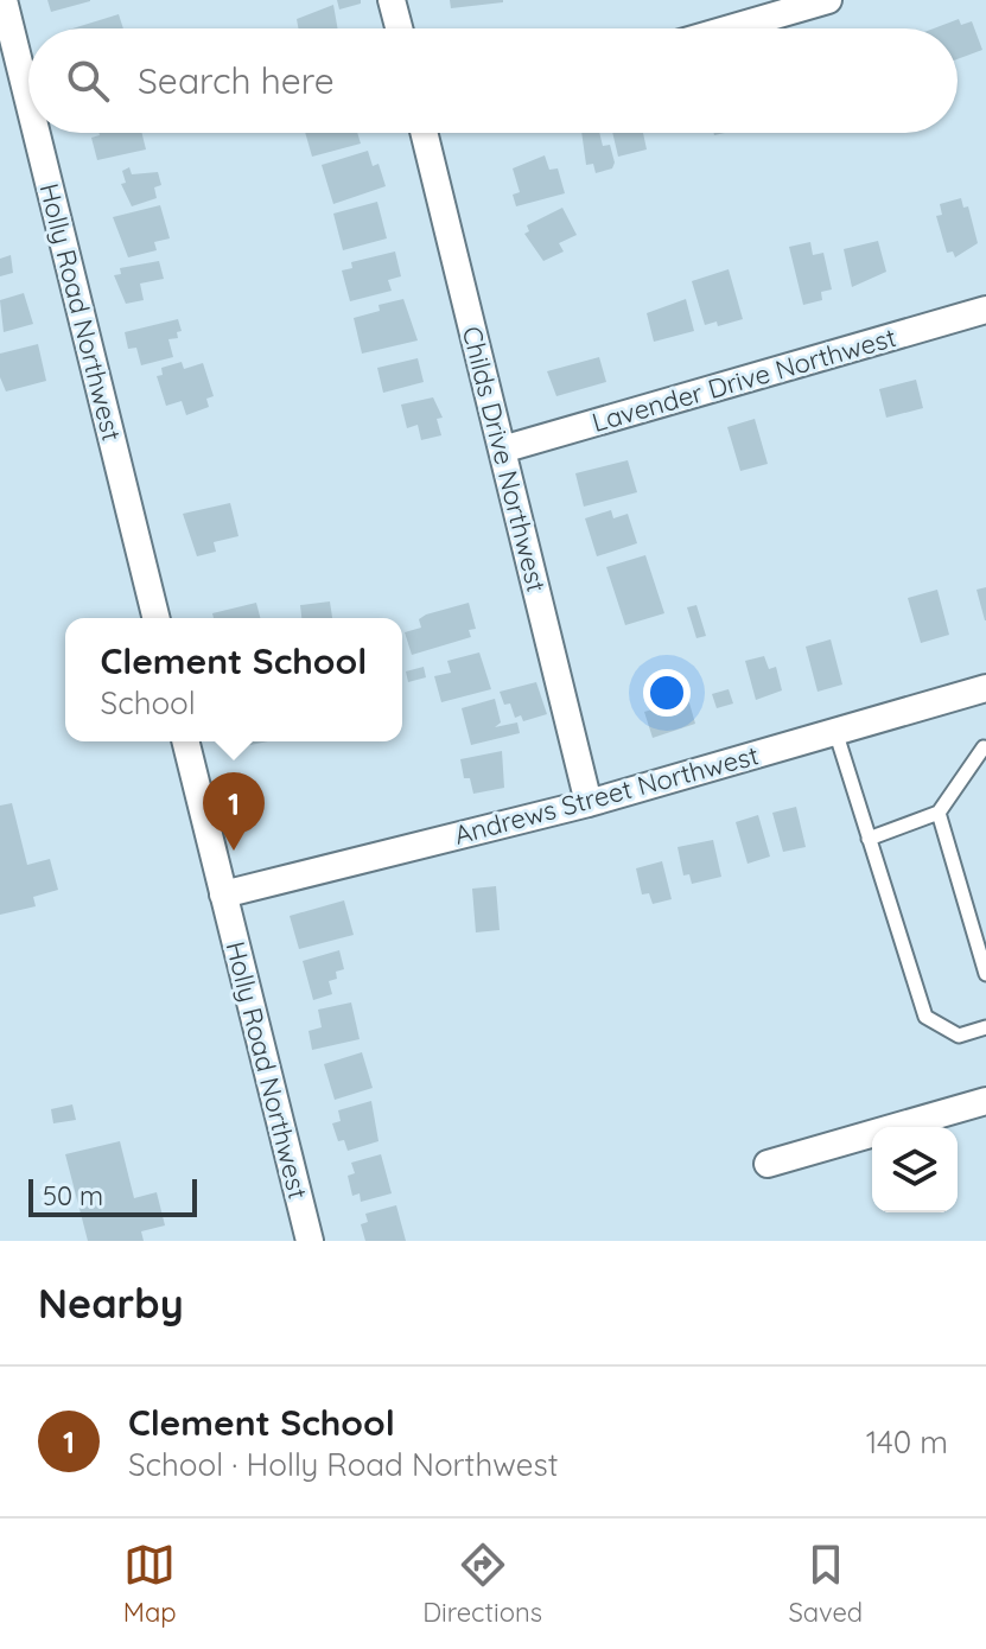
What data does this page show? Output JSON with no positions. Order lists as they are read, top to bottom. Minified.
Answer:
{"streets":{"street":["Holly Road Northwest","Lavender Drive Northwest","Childs Drive Northwest","Andrews Street Northwest"]},"crossings":[["Holly Road Northwest","Andrews Street Northwest"],["Lavender Drive Northwest","Childs Drive Northwest"],["Childs Drive Northwest","Andrews Street Northwest"]],"scale_bar":"50 m","page":{"search":"Search here","popup":["Clement School","School"],"pins":"1","scale":"50 m","heading":"Nearby","list":[{"mark":"1","name":"Clement School","note":"School · Holly Road Northwest","value":"140 m"}],"nav":["Map","Directions","Saved"]}}
